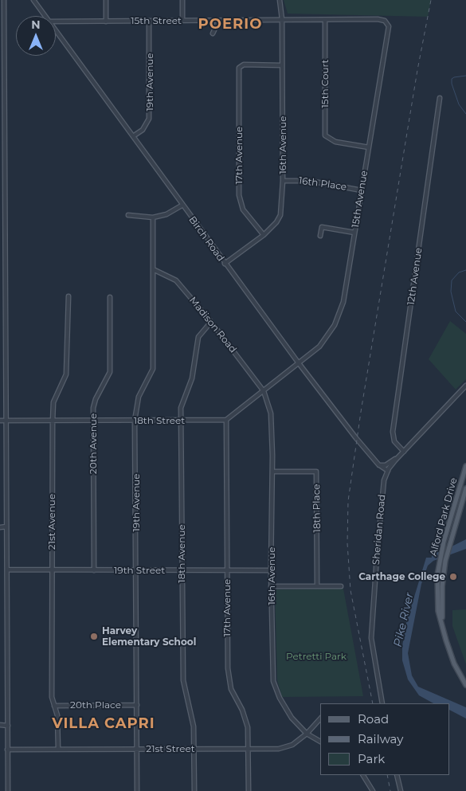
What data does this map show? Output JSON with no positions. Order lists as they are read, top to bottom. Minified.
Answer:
{"streets":{"main road":["Alford Park Drive"],"street":["15th Street","19th Avenue","15th Court","16th Avenue","17th Avenue","16th Place","15th Avenue","Birch Road","12th Avenue","Madison Road","18th Street","20th Avenue","18th Place","21st Avenue","Sheridan Road","18th Avenue","19th Street","20th Place","21st Street"]},"crossings":[["15th Street","19th Avenue"],["15th Street","15th Court"],["15th Street","16th Avenue"],["15th Street","15th Avenue"],["19th Avenue","Birch Road"],["19th Avenue","Madison Road"],["19th Avenue","18th Street"],["19th Avenue","19th Street"],["19th Avenue","20th Place"],["19th Avenue","21st Street"],["15th Court","15th Avenue"],["16th Avenue","17th Avenue"],["16th Avenue","16th Place"],["16th Avenue","Birch Road"],["16th Avenue","Madison Road"],["16th Avenue","18th Place"],["16th Avenue","19th Street"],["16th Avenue","21st Street"],["17th Avenue","18th Street"],["17th Avenue","19th Street"],["17th Avenue","21st Street"],["16th Place","15th Avenue"],["15th Avenue","Birch Road"],["Birch Road","Sheridan Road"],["12th Avenue","Sheridan Road"],["Madison Road","18th Avenue"],["18th Street","20th Avenue"],["18th Street","21st Avenue"],["18th Street","18th Avenue"],["20th Avenue","19th Street"],["21st Avenue","19th Street"],["21st Avenue","20th Place"],["21st Avenue","21st Street"],["18th Avenue","19th Street"],["18th Avenue","21st Street"]],"districts":["POERIO","VILLA CAPRI"],"water":["Pike River"],"parks":["Petretti Park"],"places":["Carthage College","Harvey Elementary School"],"legend":["Road","Railway","Park"],"north":"top"}
